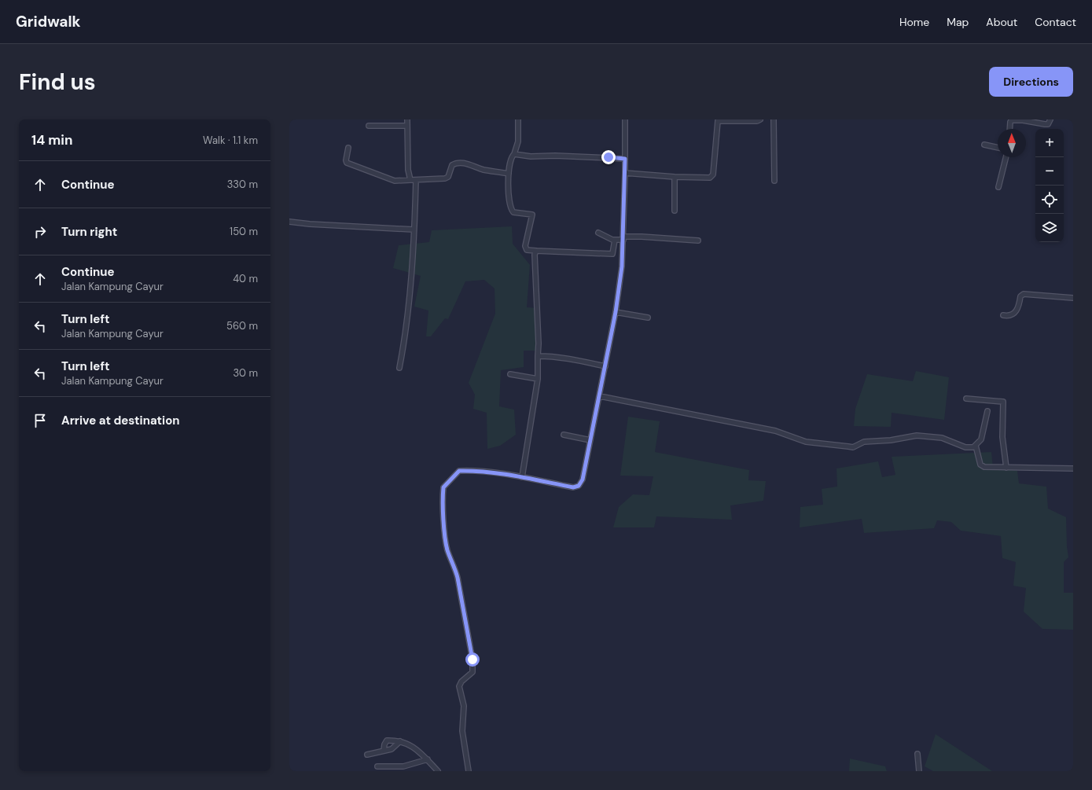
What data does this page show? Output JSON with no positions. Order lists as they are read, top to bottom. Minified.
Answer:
{"north":"top","page":{"header":"Gridwalk","nav":["Home","Map","About","Contact"],"buttons":"Directions","title":"Find us","heading":["14 min","Walk · 1.1 km"],"map_buttons":["+","−"],"list":[["Continue","330 m"],["Turn right","150 m"],["Continue","Jalan Kampung Cayur","40 m"],["Turn left","Jalan Kampung Cayur","560 m"],["Turn left","Jalan Kampung Cayur","30 m"],"Arrive at destination"]}}
